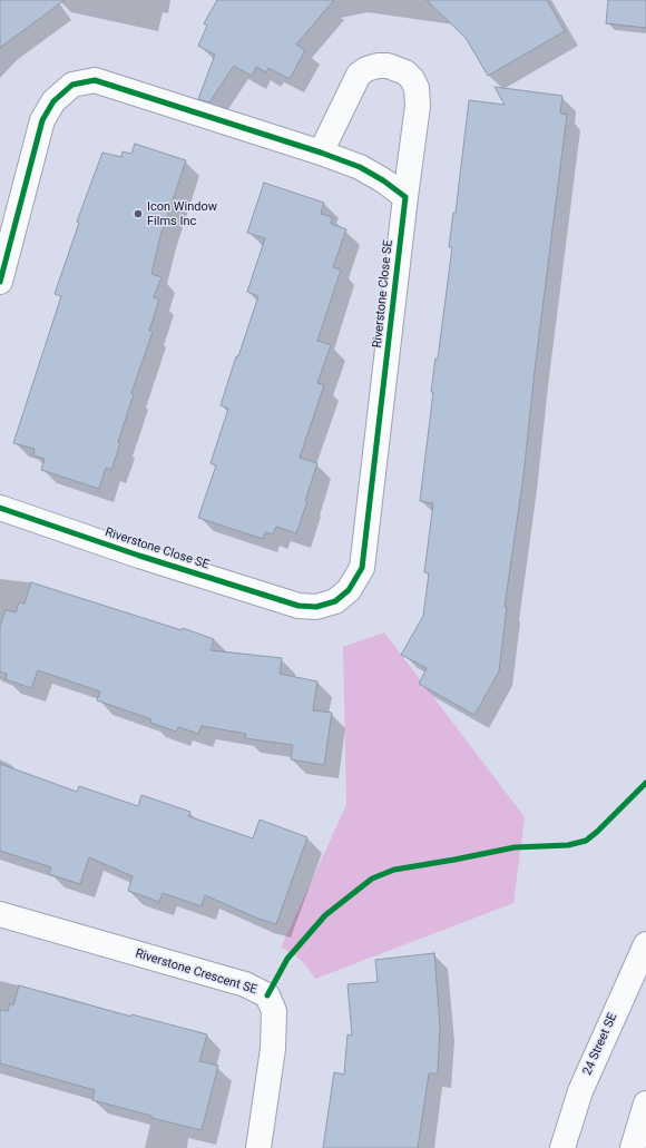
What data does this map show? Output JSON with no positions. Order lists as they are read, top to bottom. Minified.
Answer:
{"streets":{"street":["Riverstone Close SE","Riverstone Crescent SE","24 Street SE"]},"places":["Icon Window Films Inc"]}
